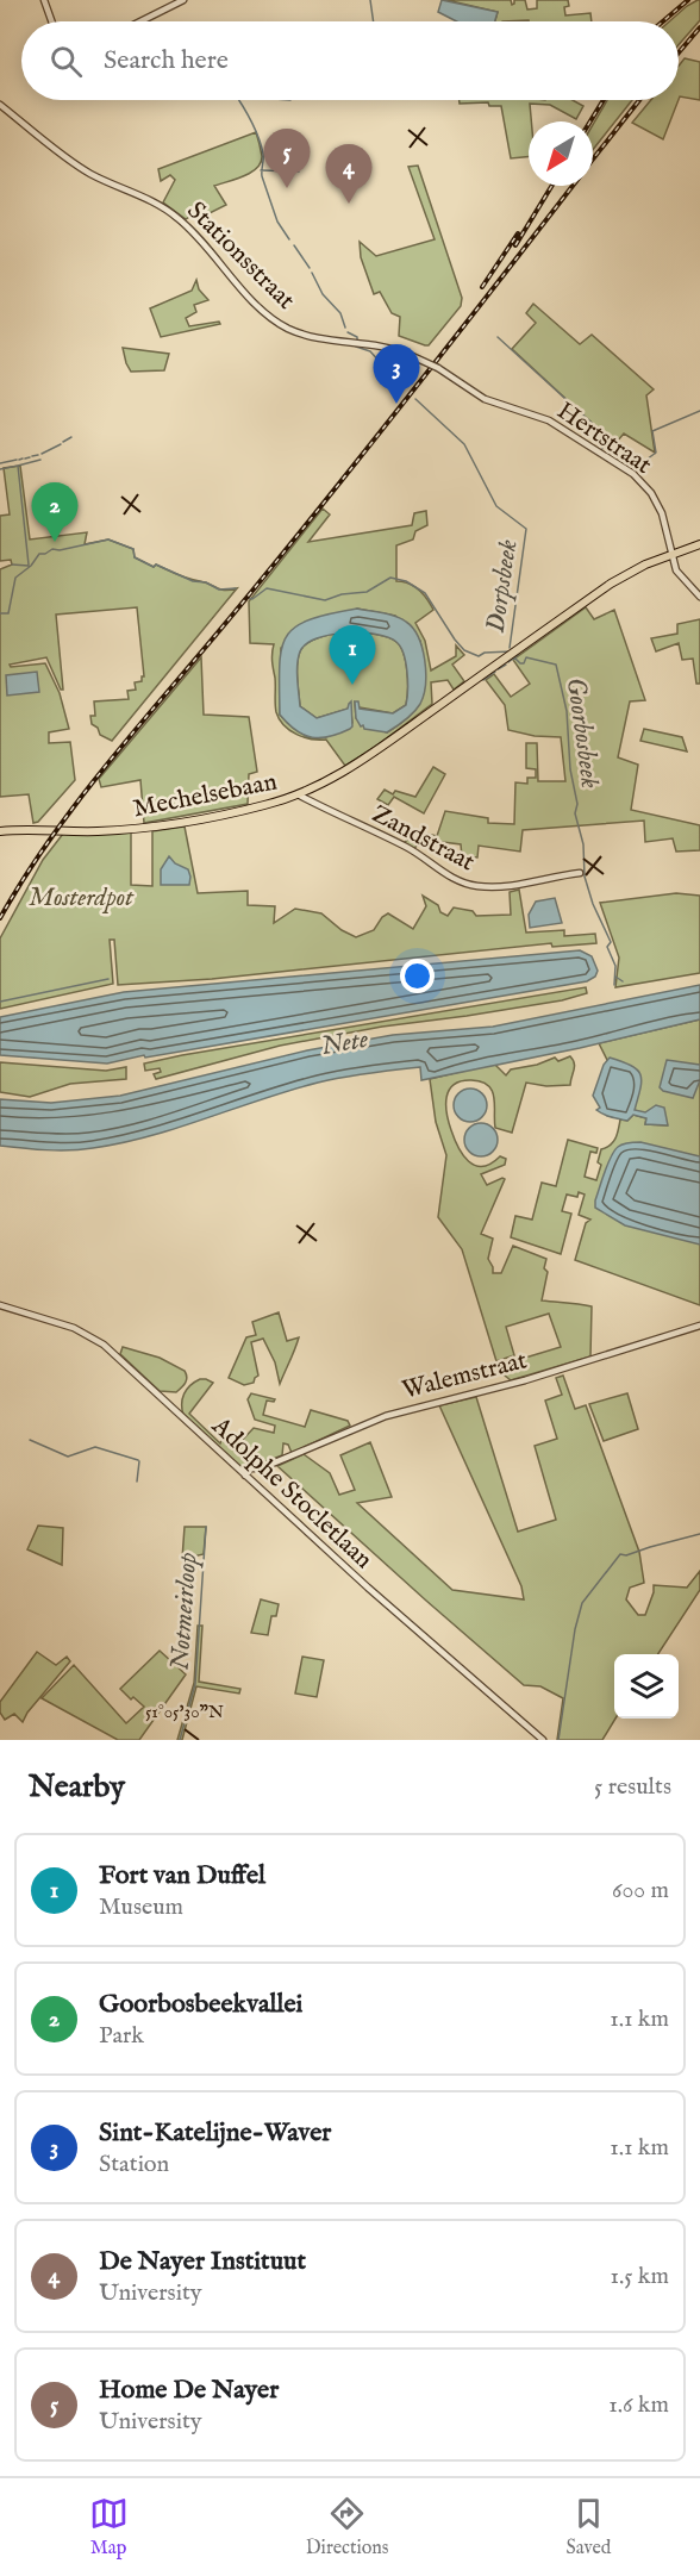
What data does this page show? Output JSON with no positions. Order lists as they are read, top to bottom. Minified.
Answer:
{"streets":{"main road":["Mechelsebaan"],"street":["Stationsstraat","Hertstraat","Zandstraat","Walemstraat","Adolphe Stocletlaan"]},"crossings":[["Stationsstraat","Hertstraat"],["Hertstraat","Mechelsebaan"],["Mechelsebaan","Zandstraat"],["Walemstraat","Adolphe Stocletlaan"]],"water":["Dorpsbeek","Goorbosbeek","Nete","Notmeirloop"],"parks":["Mosterdpot"],"north":"bottom left","page":{"search":"Search here","pins":["5","4","3","2","1"],"heading":["Nearby","5 results"],"list":[{"mark":"1","name":"Fort van Duffel","note":"Museum","value":"600 m"},{"mark":"2","name":"Goorbosbeekvallei","note":"Park","value":"1.1 km"},{"mark":"3","name":"Sint-Katelijne-Waver","note":"Station","value":"1.1 km"},{"mark":"4","name":"De Nayer Instituut","note":"University","value":"1.5 km"},{"mark":"5","name":"Home De Nayer","note":"University","value":"1.6 km"}],"nav":["Map","Directions","Saved"]},"coordinates":["51°05'30\"N"]}
